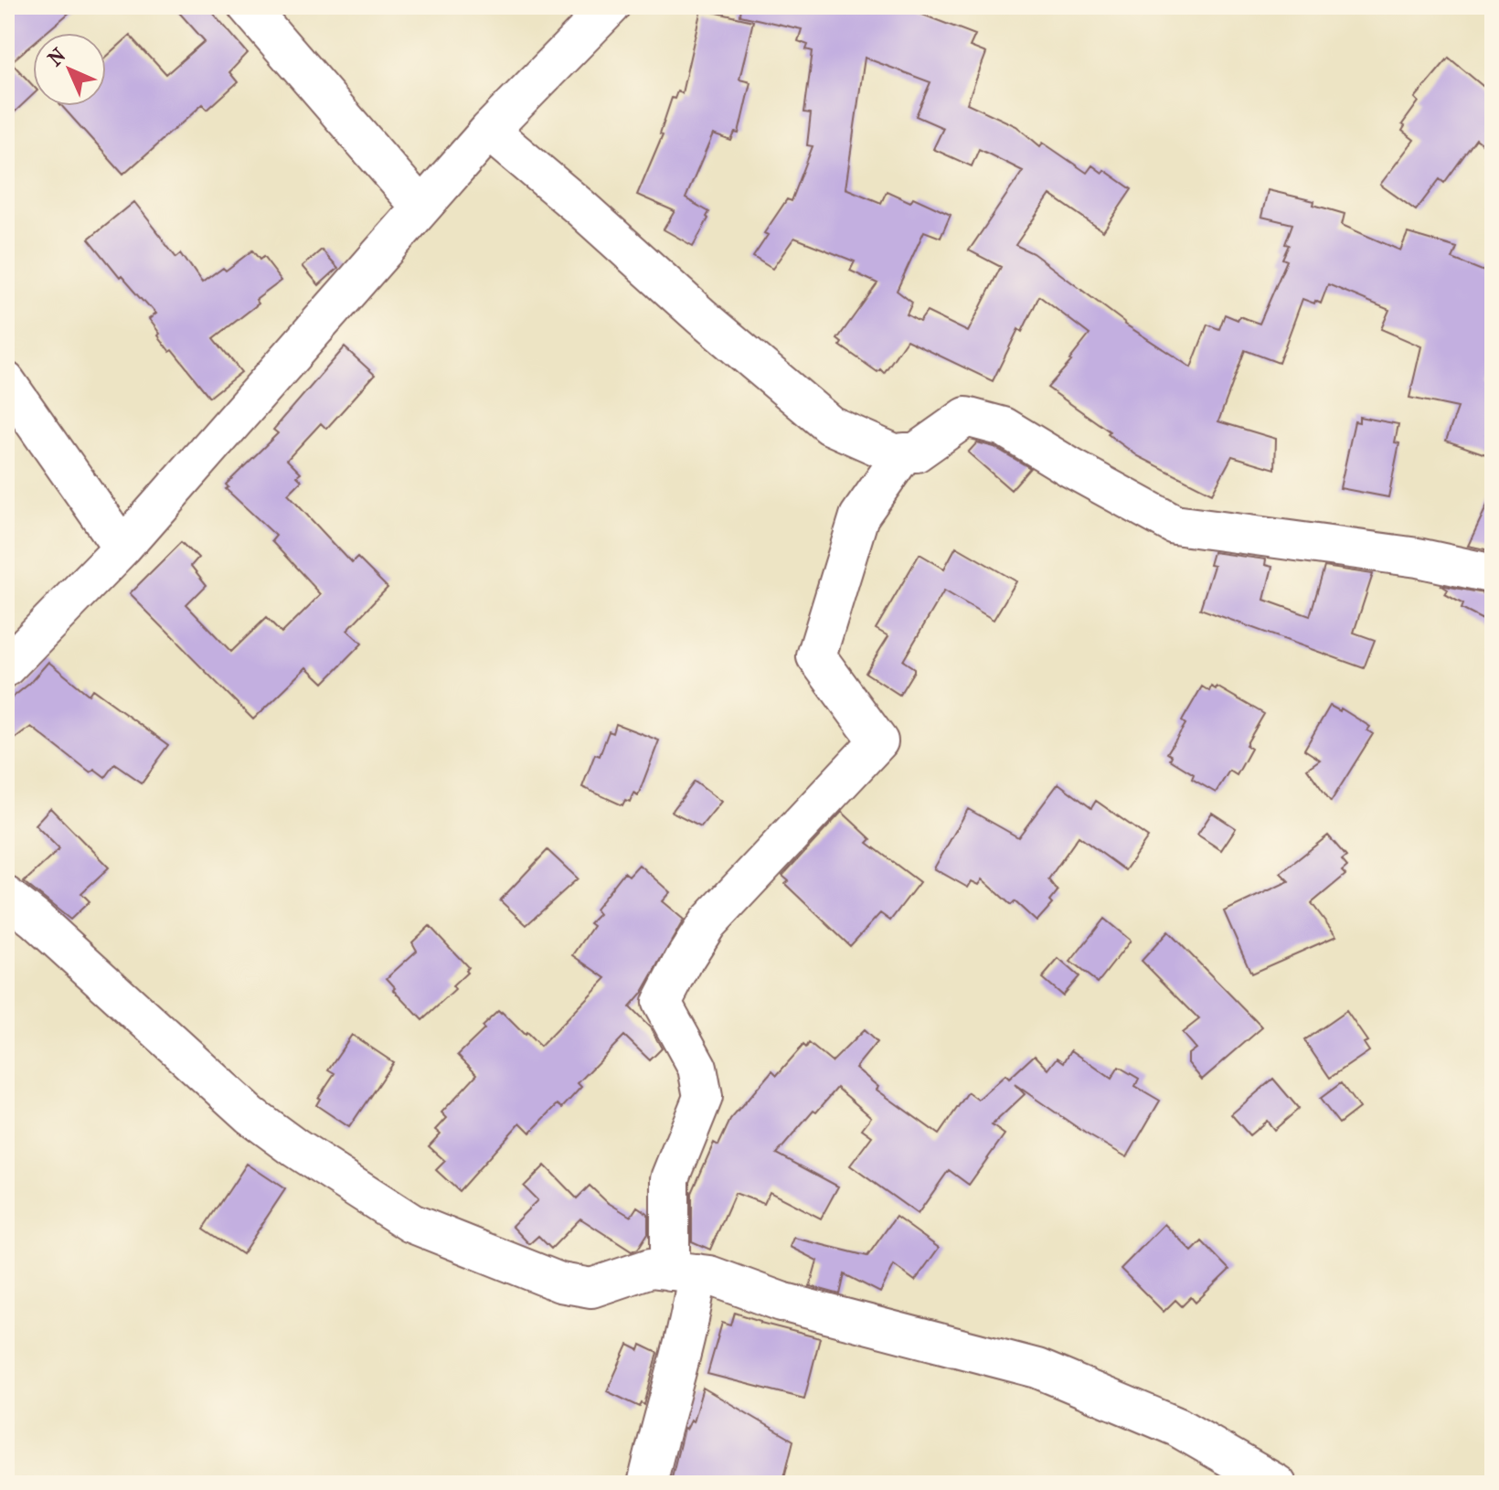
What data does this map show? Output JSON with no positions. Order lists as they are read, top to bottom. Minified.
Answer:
{"north":"top left"}
